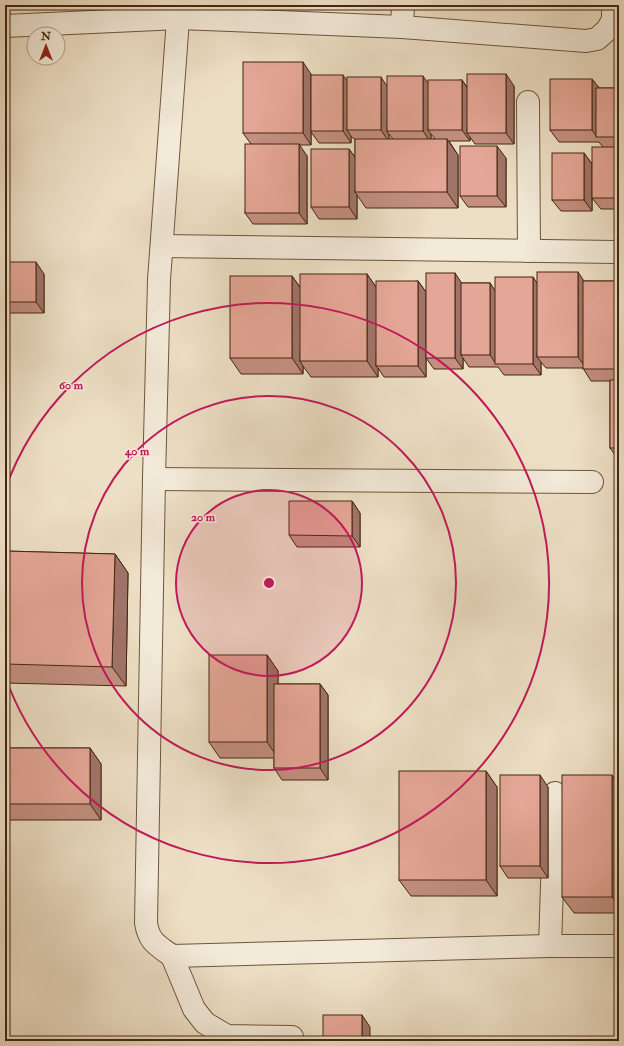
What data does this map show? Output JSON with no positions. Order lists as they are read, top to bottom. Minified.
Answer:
{"north":"top","rings":["60 m","40 m","20 m"]}
